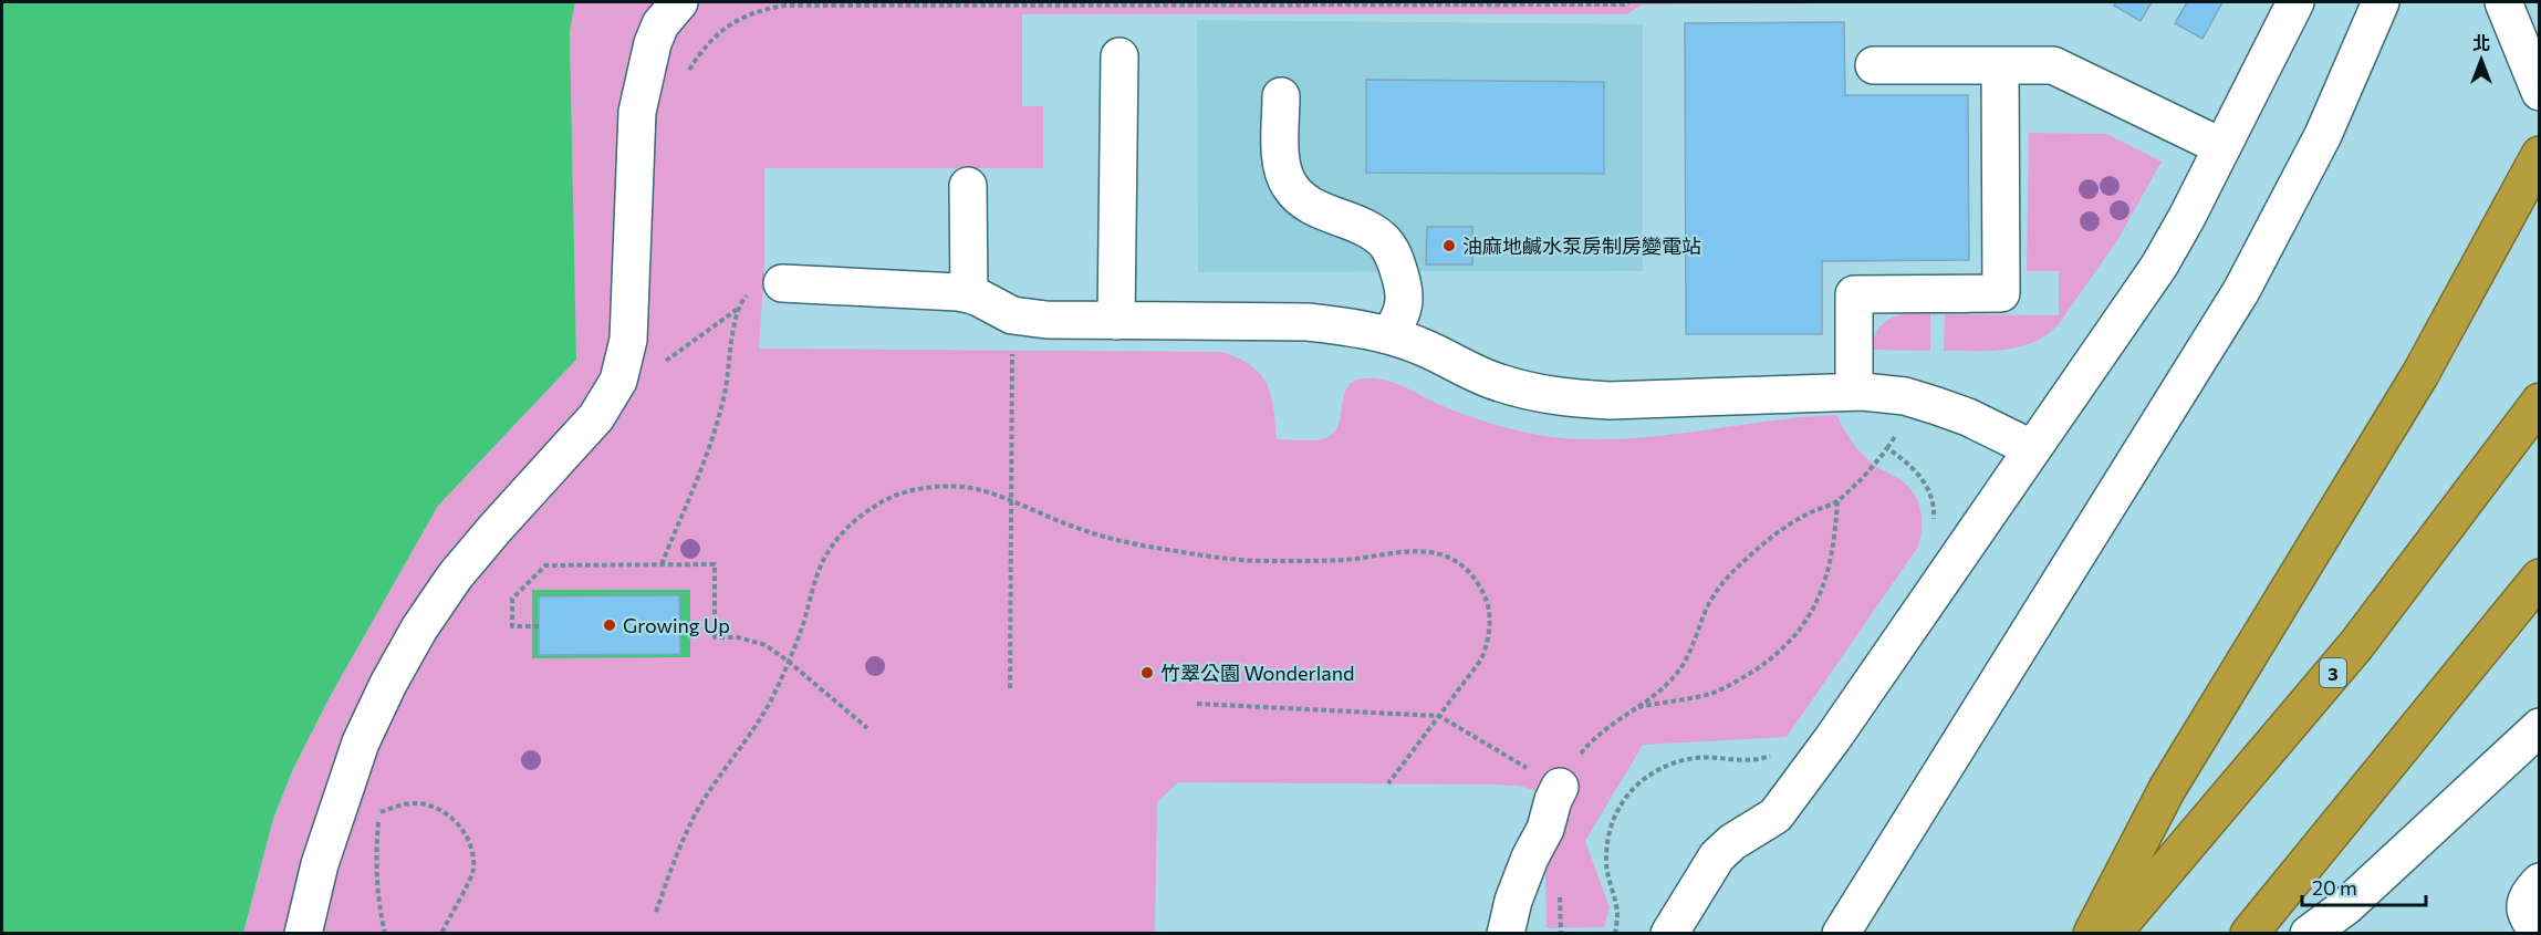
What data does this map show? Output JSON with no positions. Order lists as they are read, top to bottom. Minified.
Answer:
{"streets":{"highway":["3"]},"places":["油麻地鹹水泵房制房變電站","Growing Up","竹翠公園 Wonderland"],"scale_bar":"20 m","north":"top"}
